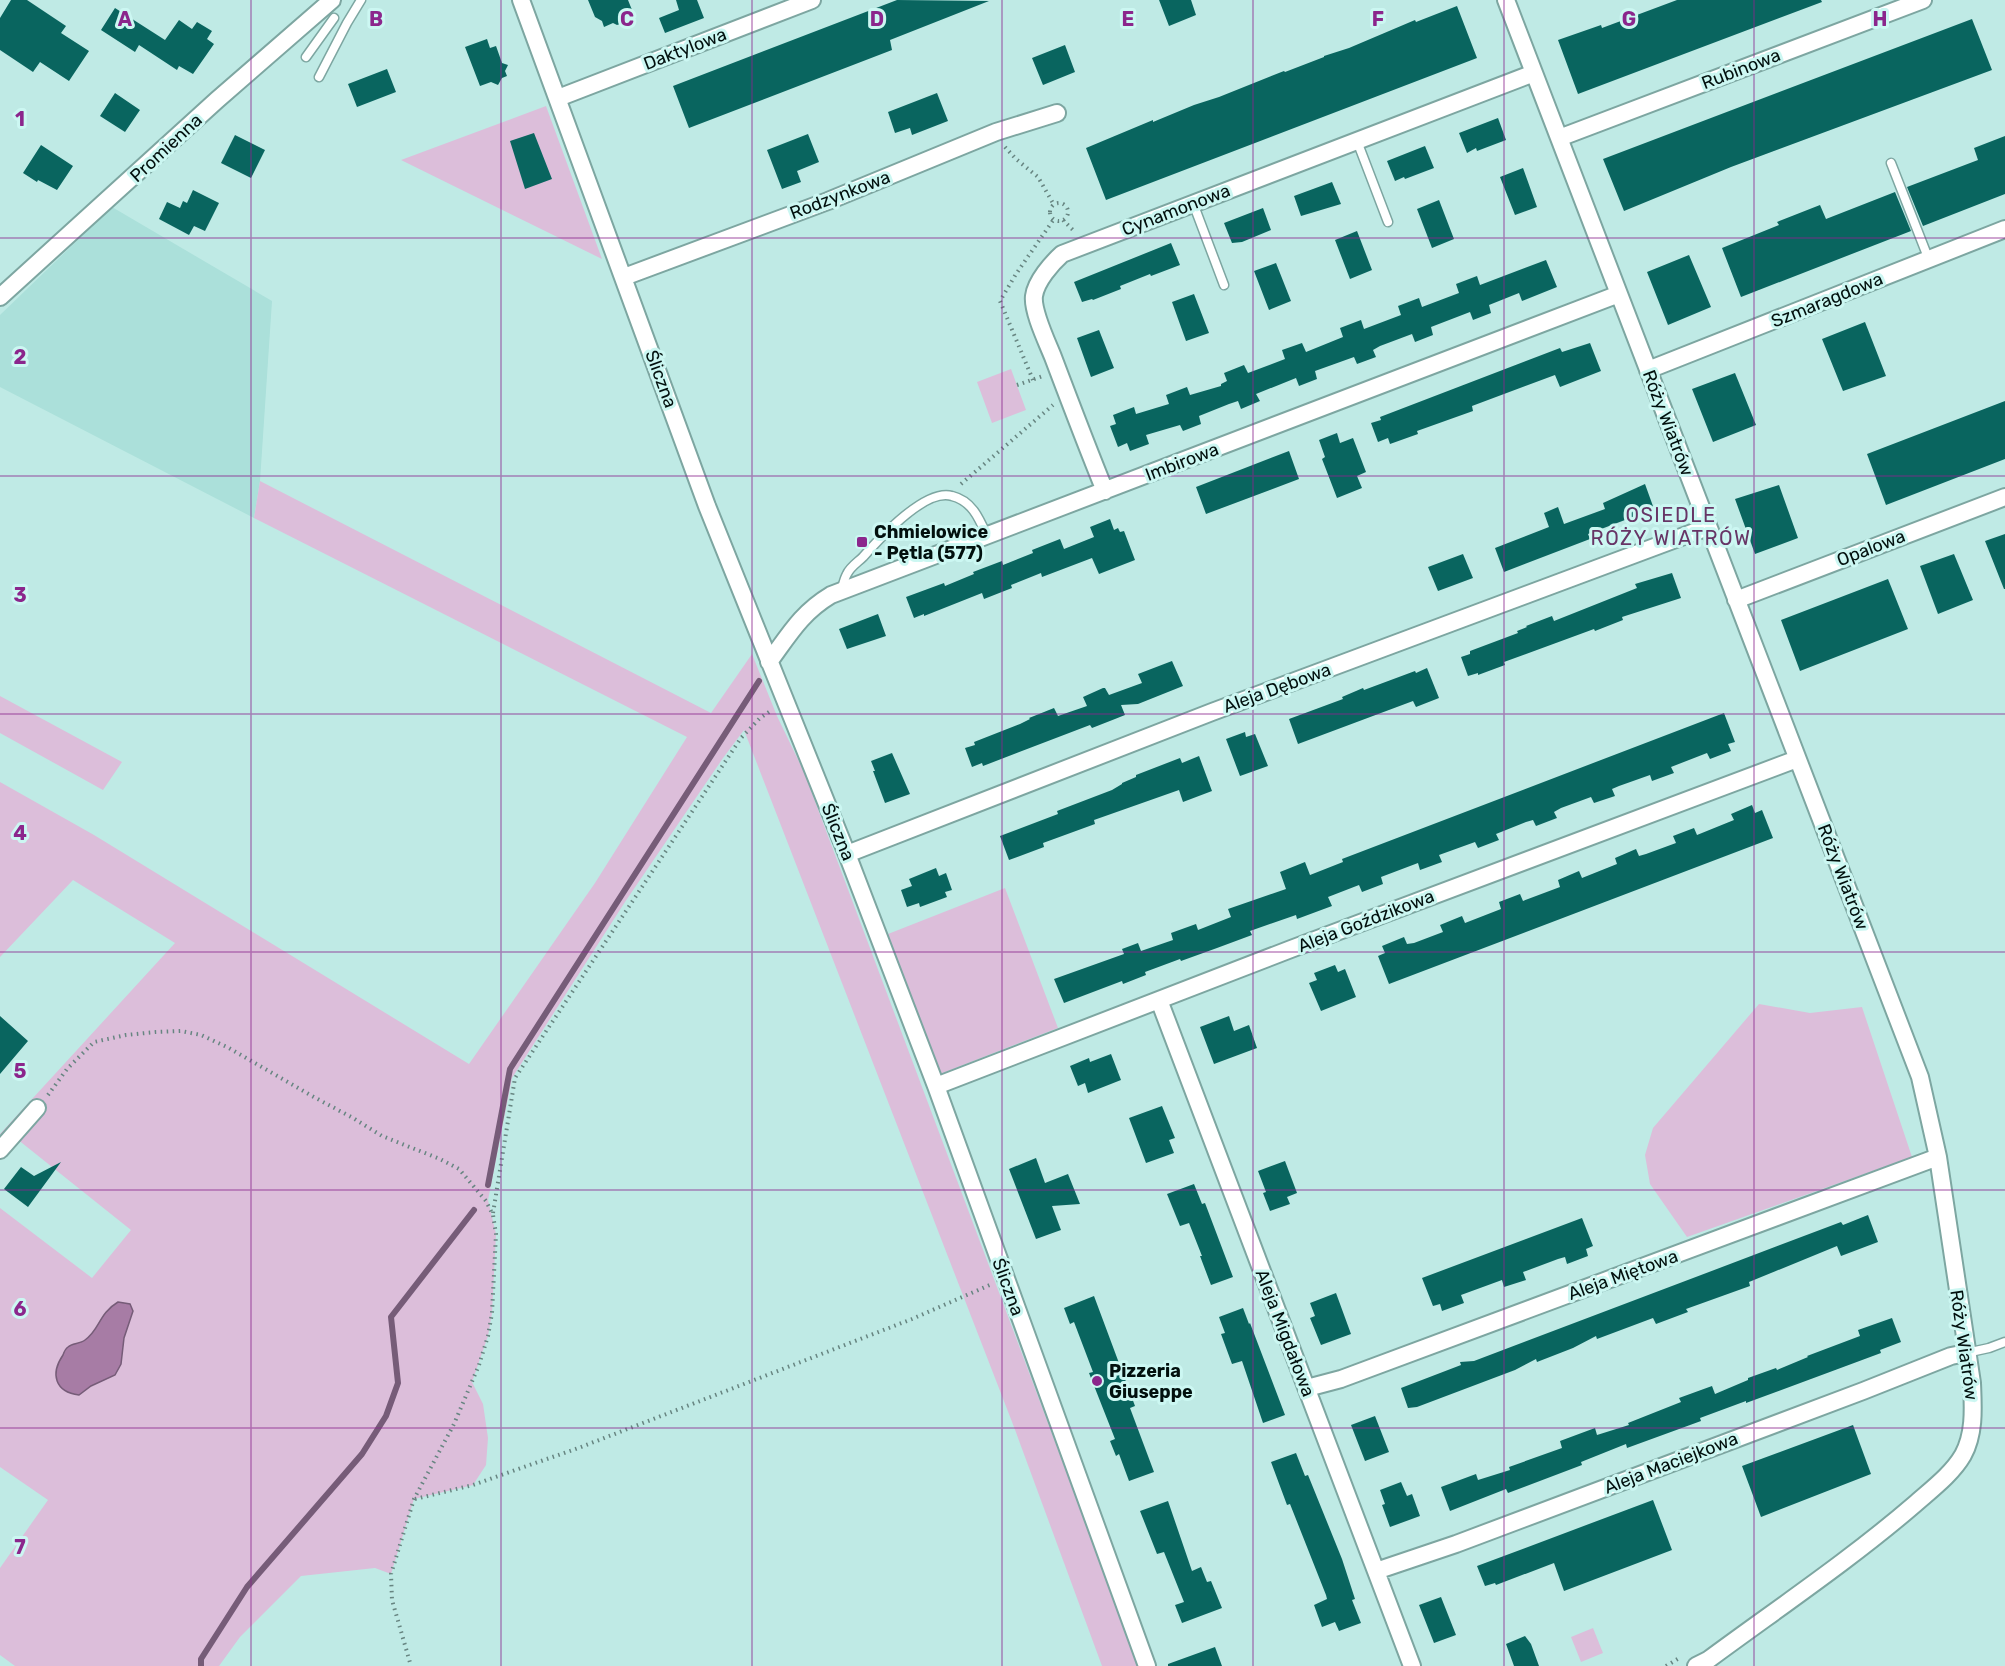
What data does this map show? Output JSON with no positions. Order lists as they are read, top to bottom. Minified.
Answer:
{"streets":{"street":["Daktylowa","Rubinowa","Promienna","Rodzynkowa","Cynamonowa","Szmaragdowa","Śliczna","Róży Wiatrów","Imbirowa","Opalowa","Aleja Dębowa","Aleja Goździkowa","Aleja Miętowa","Aleja Migdałowa","Aleja Maciejkowa"]},"crossings":[["Daktylowa","Śliczna"],["Rubinowa","Róży Wiatrów"],["Rodzynkowa","Śliczna"],["Cynamonowa","Róży Wiatrów"],["Cynamonowa","Imbirowa"],["Szmaragdowa","Róży Wiatrów"],["Śliczna","Imbirowa"],["Śliczna","Aleja Dębowa"],["Śliczna","Aleja Goździkowa"],["Róży Wiatrów","Imbirowa"],["Róży Wiatrów","Opalowa"],["Róży Wiatrów","Aleja Dębowa"],["Róży Wiatrów","Aleja Goździkowa"],["Róży Wiatrów","Aleja Miętowa"],["Róży Wiatrów","Aleja Maciejkowa"],["Aleja Goździkowa","Aleja Migdałowa"],["Aleja Miętowa","Aleja Migdałowa"],["Aleja Migdałowa","Aleja Maciejkowa"]],"districts":["OSIEDLE RÓŻY WIATRÓW"],"places":{"transit":["Chmielowice - Pętla (577)"],"other":["Pizzeria Giuseppe"]},"grid":{"columns":["A","B","C","D","E","F","G","H"],"rows":["1","2","3","4","5","6","7"]}}
